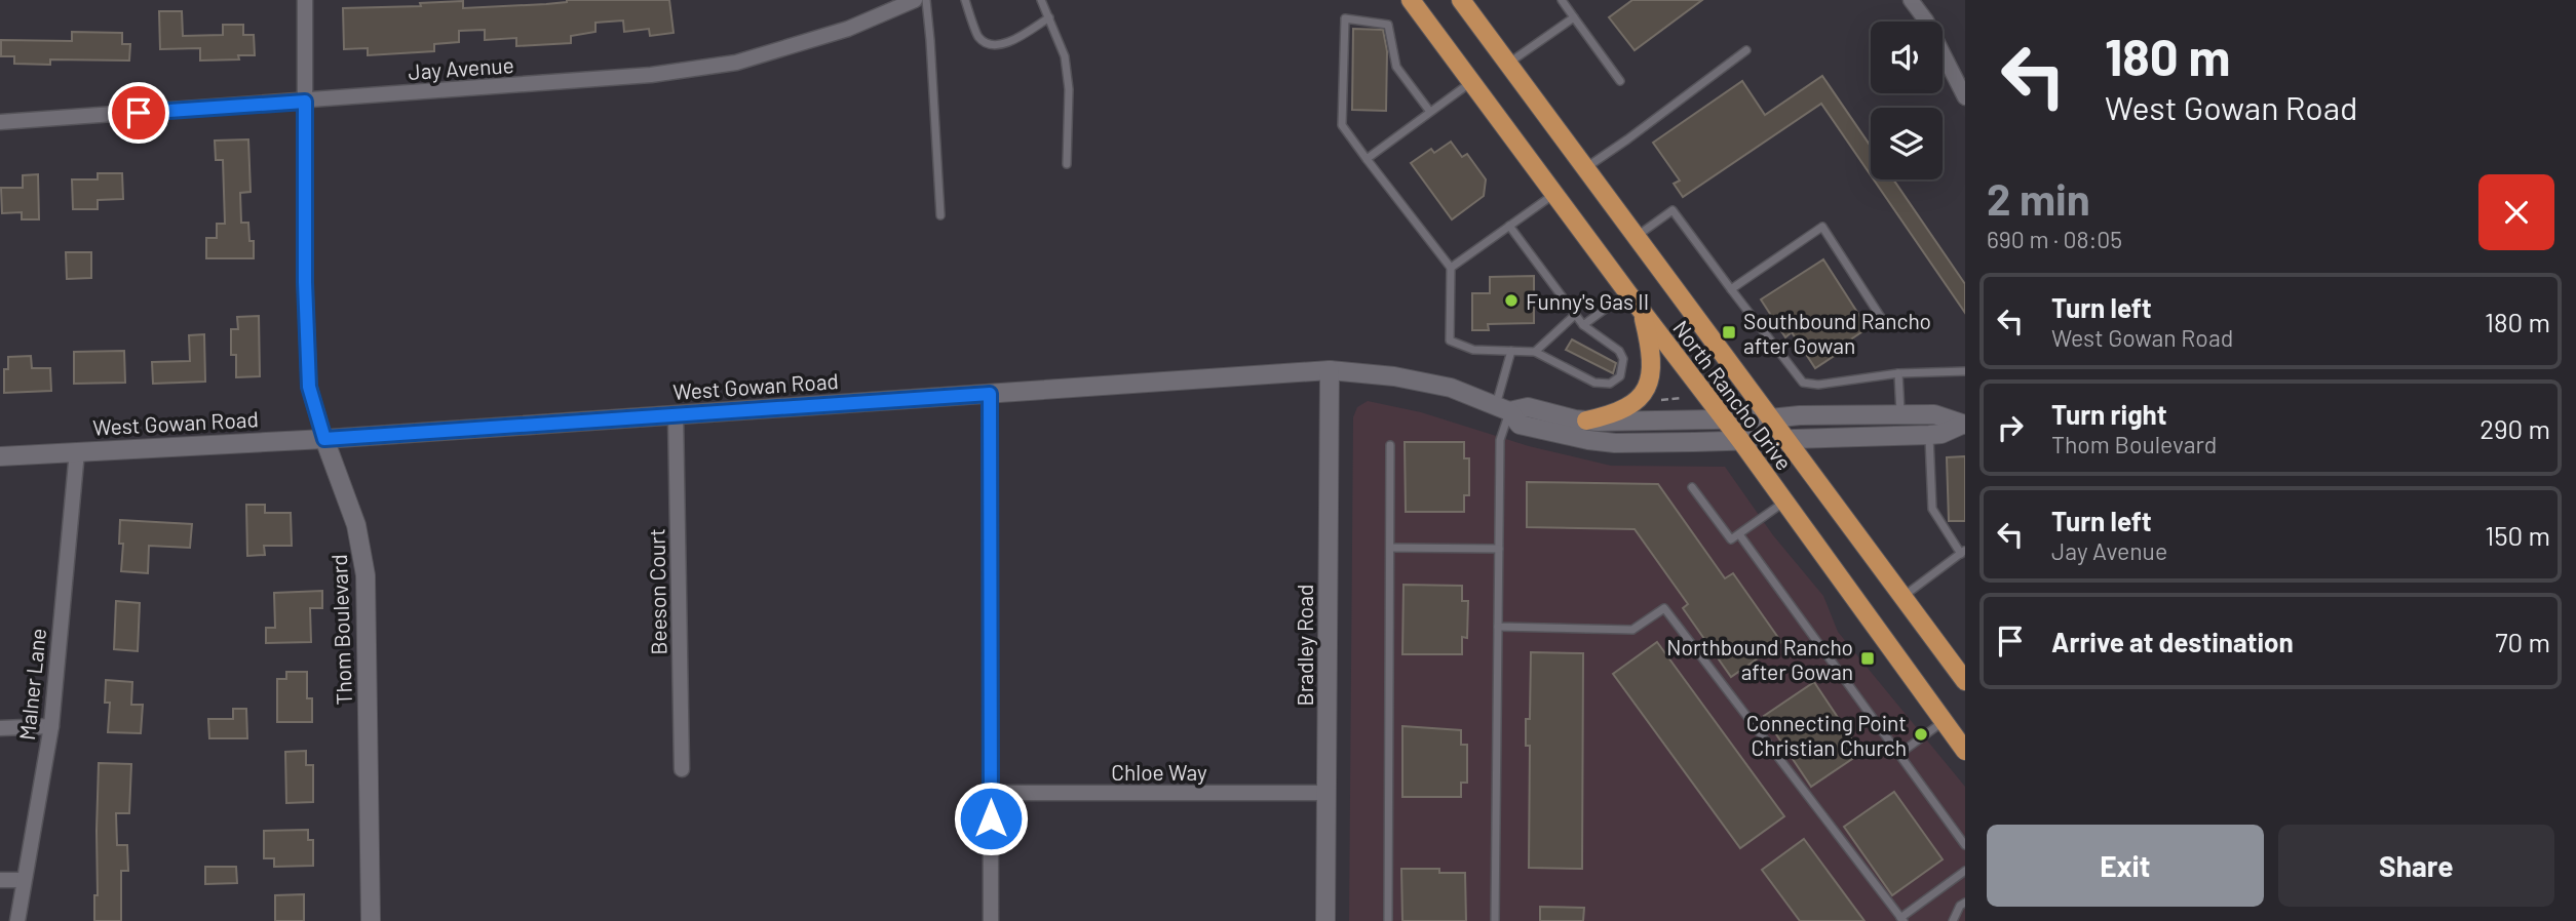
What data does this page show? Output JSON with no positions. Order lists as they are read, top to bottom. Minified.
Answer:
{"streets":{"main road":["North Rancho Drive"],"street":["Jay Avenue","West Gowan Road","Beeson Court","Thom Boulevard","Bradley Road","Malner Lane","Chloe Way"]},"crossings":[["Jay Avenue","Thom Boulevard"],["West Gowan Road","North Rancho Drive"],["West Gowan Road","Beeson Court"],["West Gowan Road","Thom Boulevard"],["West Gowan Road","Bradley Road"],["West Gowan Road","Malner Lane"],["Bradley Road","Chloe Way"]],"places":{"other":["Funny's Gas II","Connecting Point Christian Church"],"transit":["Southbound Rancho after Gowan","Northbound Rancho after Gowan"]},"page":{"turn":["180 m","West Gowan Road"],"heading":["2 min","690 m · 08:05"],"list":[{"name":"Turn left","note":"West Gowan Road","value":"180 m"},{"name":"Turn right","note":"Thom Boulevard","value":"290 m"},{"name":"Turn left","note":"Jay Avenue","value":"150 m"},{"name":"Arrive at destination","value":"70 m"}],"buttons":["Exit","Share"]}}
